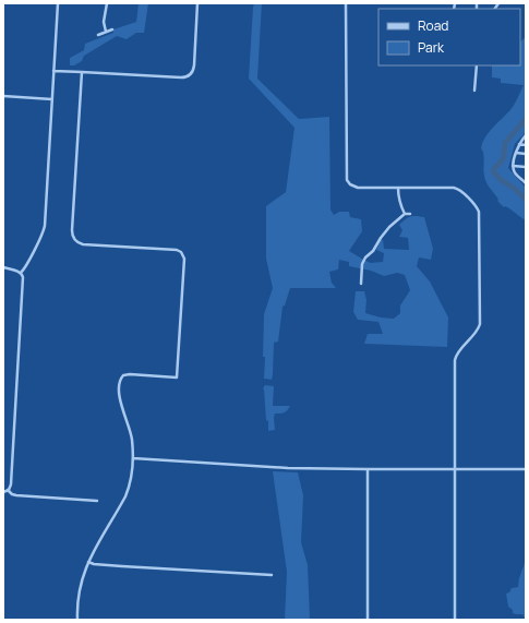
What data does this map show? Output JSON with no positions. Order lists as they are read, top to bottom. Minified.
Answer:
{"legend":["Road","Park"]}
